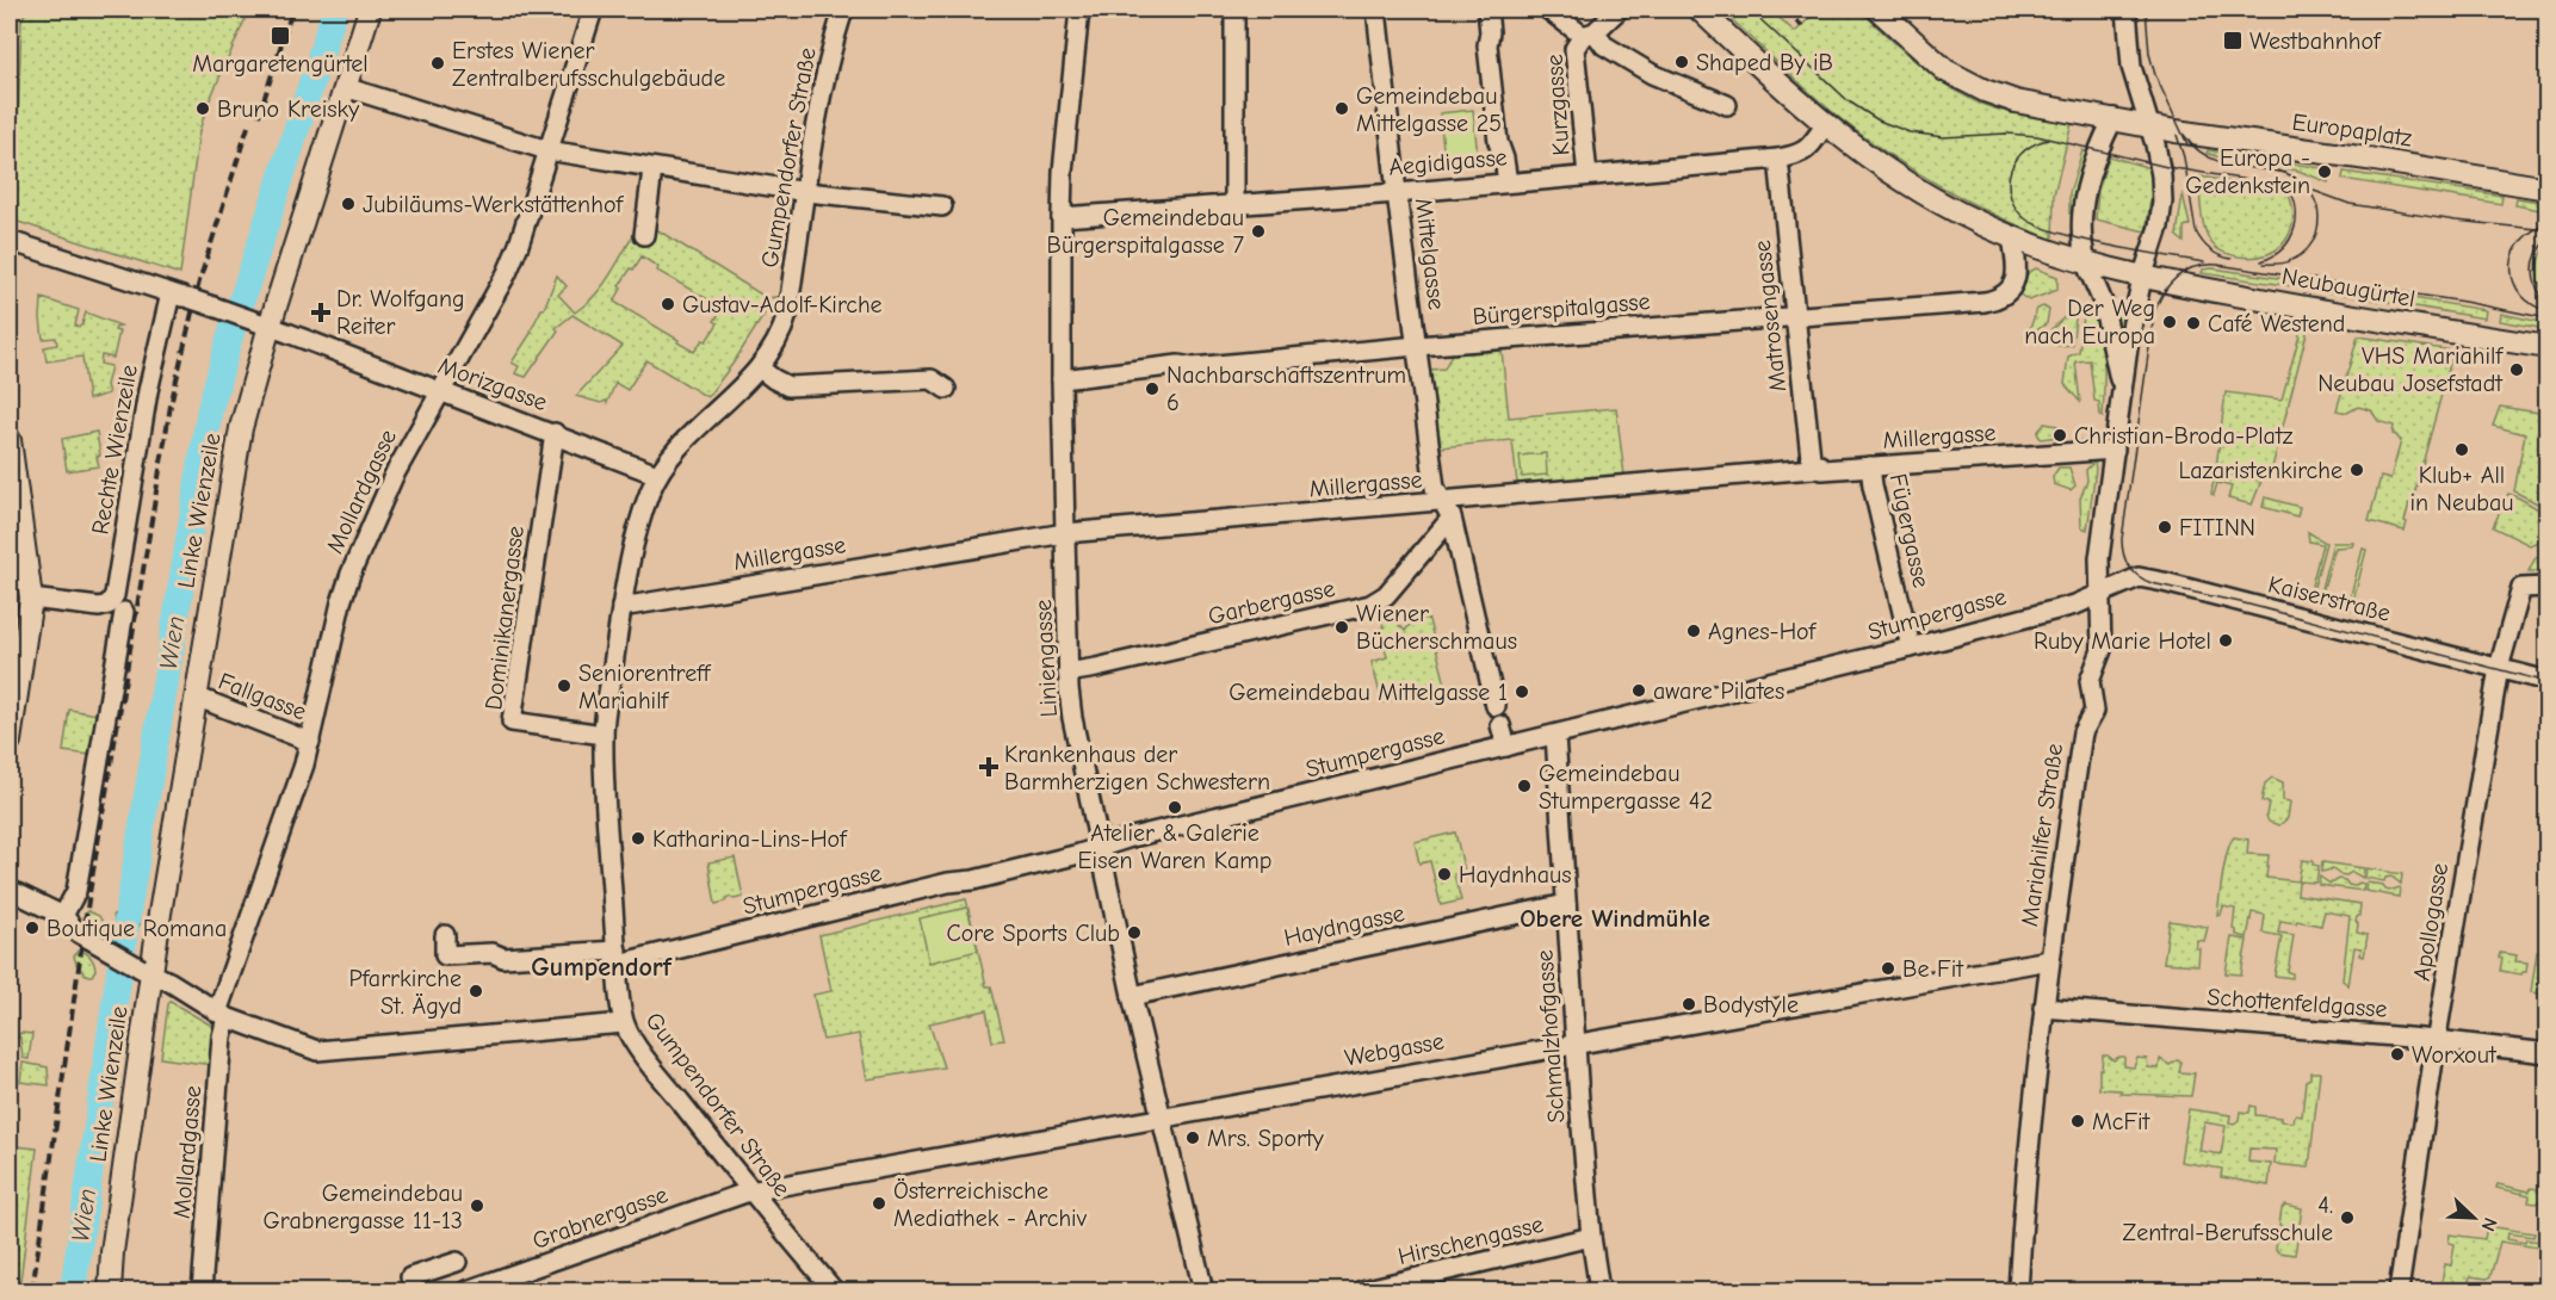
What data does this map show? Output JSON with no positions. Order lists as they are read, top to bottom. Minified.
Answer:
{"streets":{"main road":["Europaplatz","Neubaugürtel","Linke Wienzeile"],"street":["Kurzgasse","Gumpendorfer Straße","Aegidigasse","Mittelgasse","Bürgerspitalgasse","Matrosengasse","Morizgasse","Millergasse","Rechte Wienzeile","Mollardgasse","Fügergasse","Kaiserstraße","Garbergasse","Stumpergasse","Dominikanergasse","Liniengasse","Fallgasse","Mariahilfer Straße","Apollogasse","Haydngasse","Schottenfeldgasse","Schmalzhofgasse","Webgasse","Grabnergasse","Hirschengasse"]},"crossings":[["Kurzgasse","Aegidigasse"],["Europaplatz","Mariahilfer Straße"],["Gumpendorfer Straße","Morizgasse"],["Gumpendorfer Straße","Millergasse"],["Gumpendorfer Straße","Stumpergasse"],["Gumpendorfer Straße","Dominikanergasse"],["Gumpendorfer Straße","Webgasse"],["Gumpendorfer Straße","Grabnergasse"],["Aegidigasse","Mittelgasse"],["Aegidigasse","Neubaugürtel"],["Aegidigasse","Matrosengasse"],["Aegidigasse","Liniengasse"],["Mittelgasse","Bürgerspitalgasse"],["Mittelgasse","Millergasse"],["Mittelgasse","Garbergasse"],["Neubaugürtel","Bürgerspitalgasse"],["Neubaugürtel","Mariahilfer Straße"],["Bürgerspitalgasse","Matrosengasse"],["Bürgerspitalgasse","Liniengasse"],["Matrosengasse","Millergasse"],["Morizgasse","Rechte Wienzeile"],["Morizgasse","Mollardgasse"],["Morizgasse","Linke Wienzeile"],["Morizgasse","Dominikanergasse"],["Millergasse","Fügergasse"],["Millergasse","Garbergasse"],["Millergasse","Liniengasse"],["Millergasse","Mariahilfer Straße"],["Mollardgasse","Fallgasse"],["Linke Wienzeile","Fallgasse"],["Fügergasse","Stumpergasse"],["Kaiserstraße","Stumpergasse"],["Kaiserstraße","Mariahilfer Straße"],["Kaiserstraße","Apollogasse"],["Garbergasse","Liniengasse"],["Stumpergasse","Liniengasse"],["Stumpergasse","Mariahilfer Straße"],["Stumpergasse","Schmalzhofgasse"],["Liniengasse","Haydngasse"],["Liniengasse","Webgasse"],["Mariahilfer Straße","Schottenfeldgasse"],["Mariahilfer Straße","Webgasse"],["Apollogasse","Schottenfeldgasse"],["Haydngasse","Schmalzhofgasse"],["Schmalzhofgasse","Webgasse"],["Schmalzhofgasse","Hirschengasse"],["Webgasse","Grabnergasse"]],"districts":["Obere Windmühle","Gumpendorf"],"water":["Wien"],"places":{"transit":["Margaretengürtel","Westbahnhof"],"other":["Shaped By iB","Erstes Wiener Zentralberufsschulgebäude","Bruno Kreisky","Gemeindebau Mittelgasse 25","Europa - Gedenkstein","Jubiläums-Werkstättenhof","Gemeindebau Bürgerspitalgasse 7","Gustav-Adolf-Kirche","Der Weg nach Europa","Café Westend","VHS Mariahilf Neubau Josefstadt","Nachbarschaftszentrum 6","Christian-Broda-Platz","Klub+ All in Neubau","Lazaristenkirche","FITINN","Wiener Bücherschmaus","Agnes-Hof","Ruby Marie Hotel","Seniorentreff Mariahilf","aware Pilates","Gemeindebau Mittelgasse 1","Gemeindebau Stumpergasse 42","Atelier & Galerie Eisen Waren Kamp","Katharina-Lins-Hof","Haydnhaus","Boutique Romana","Core Sports Club","Be Fit","Pfarrkirche St. Ägyd","Bodystyle","Worxout","McFit","Mrs. Sporty","Österreichische Mediathek - Archiv","Gemeindebau Grabnergasse 11-13","4. Zentral-Berufsschule"],"health":["Dr. Wolfgang Reiter","Krankenhaus der Barmherzigen Schwestern"]},"north":"bottom right"}
